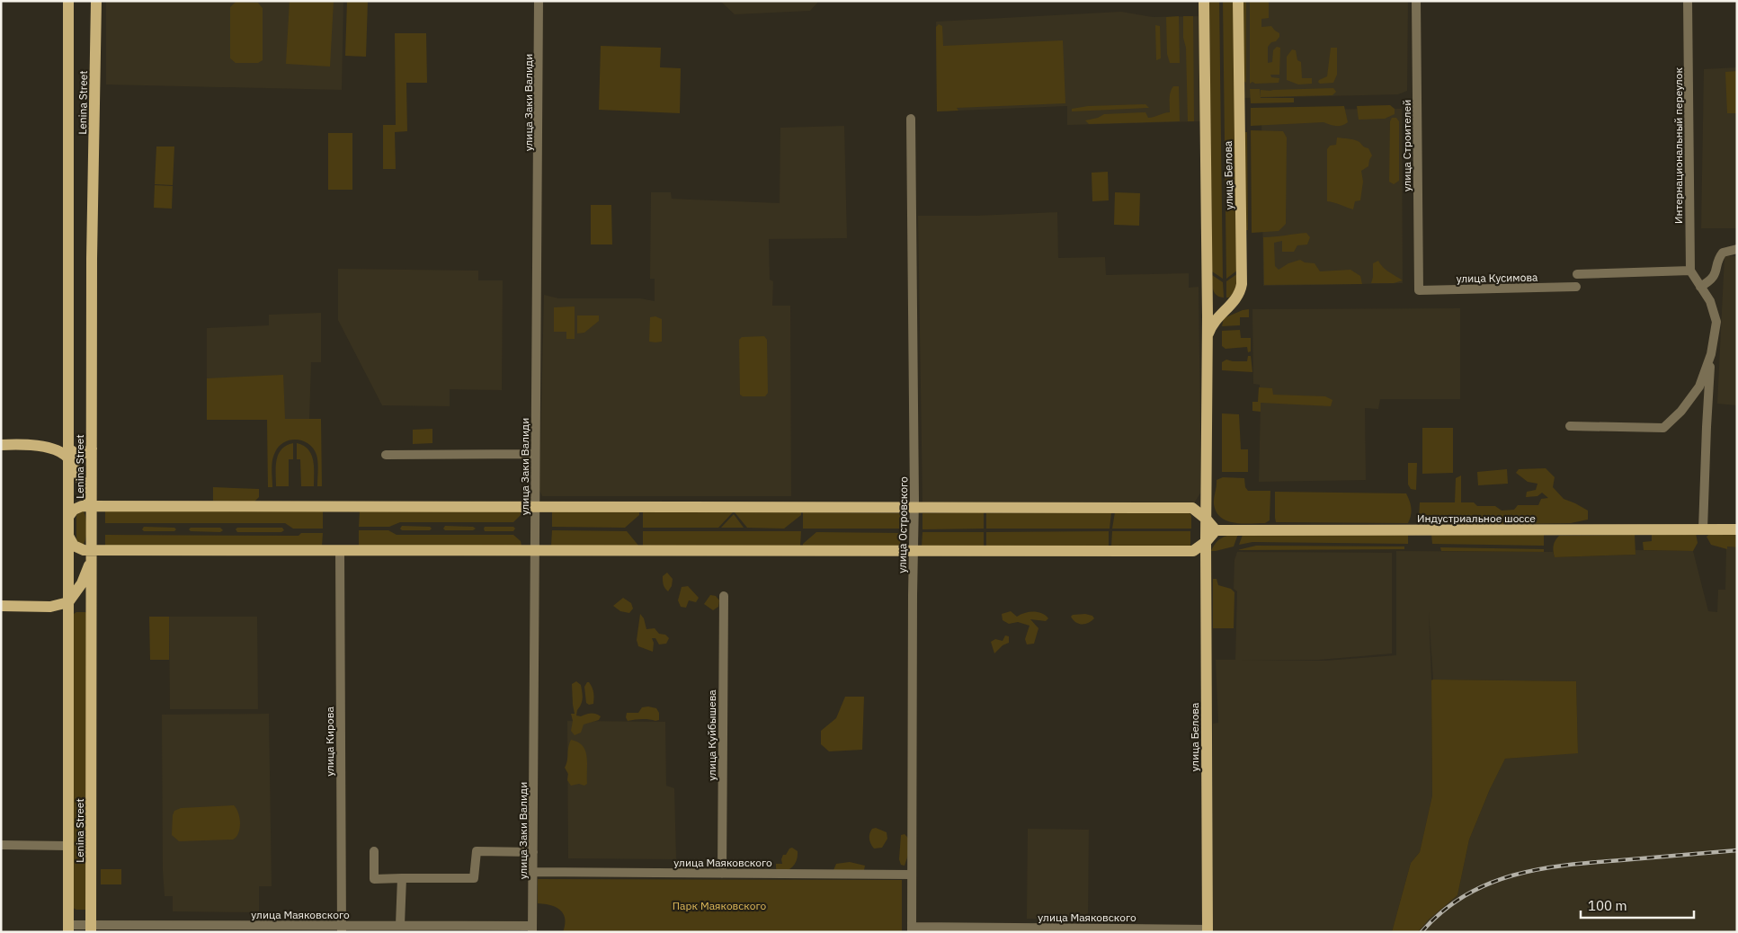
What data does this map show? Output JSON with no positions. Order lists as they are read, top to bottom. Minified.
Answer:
{"streets":{"main road":["Lenina Street","улица Белова","Индустриальное шоссе"],"street":["улица Заки Валиди","улица Строителей","Интернациональный переулок","улица Кусимова","улица Островского","улица Куйбышева","улица Кирова","улица Маяковского"]},"crossings":[["Lenina Street","улица Маяковского"],["улица Заки Валиди","улица Маяковского"],["улица Строителей","улица Кусимова"],["улица Белова","улица Маяковского"],["улица Островского","улица Маяковского"],["улица Куйбышева","улица Маяковского"],["улица Кирова","улица Маяковского"]],"parks":["Парк Маяковского"],"scale_bar":"100 m"}
